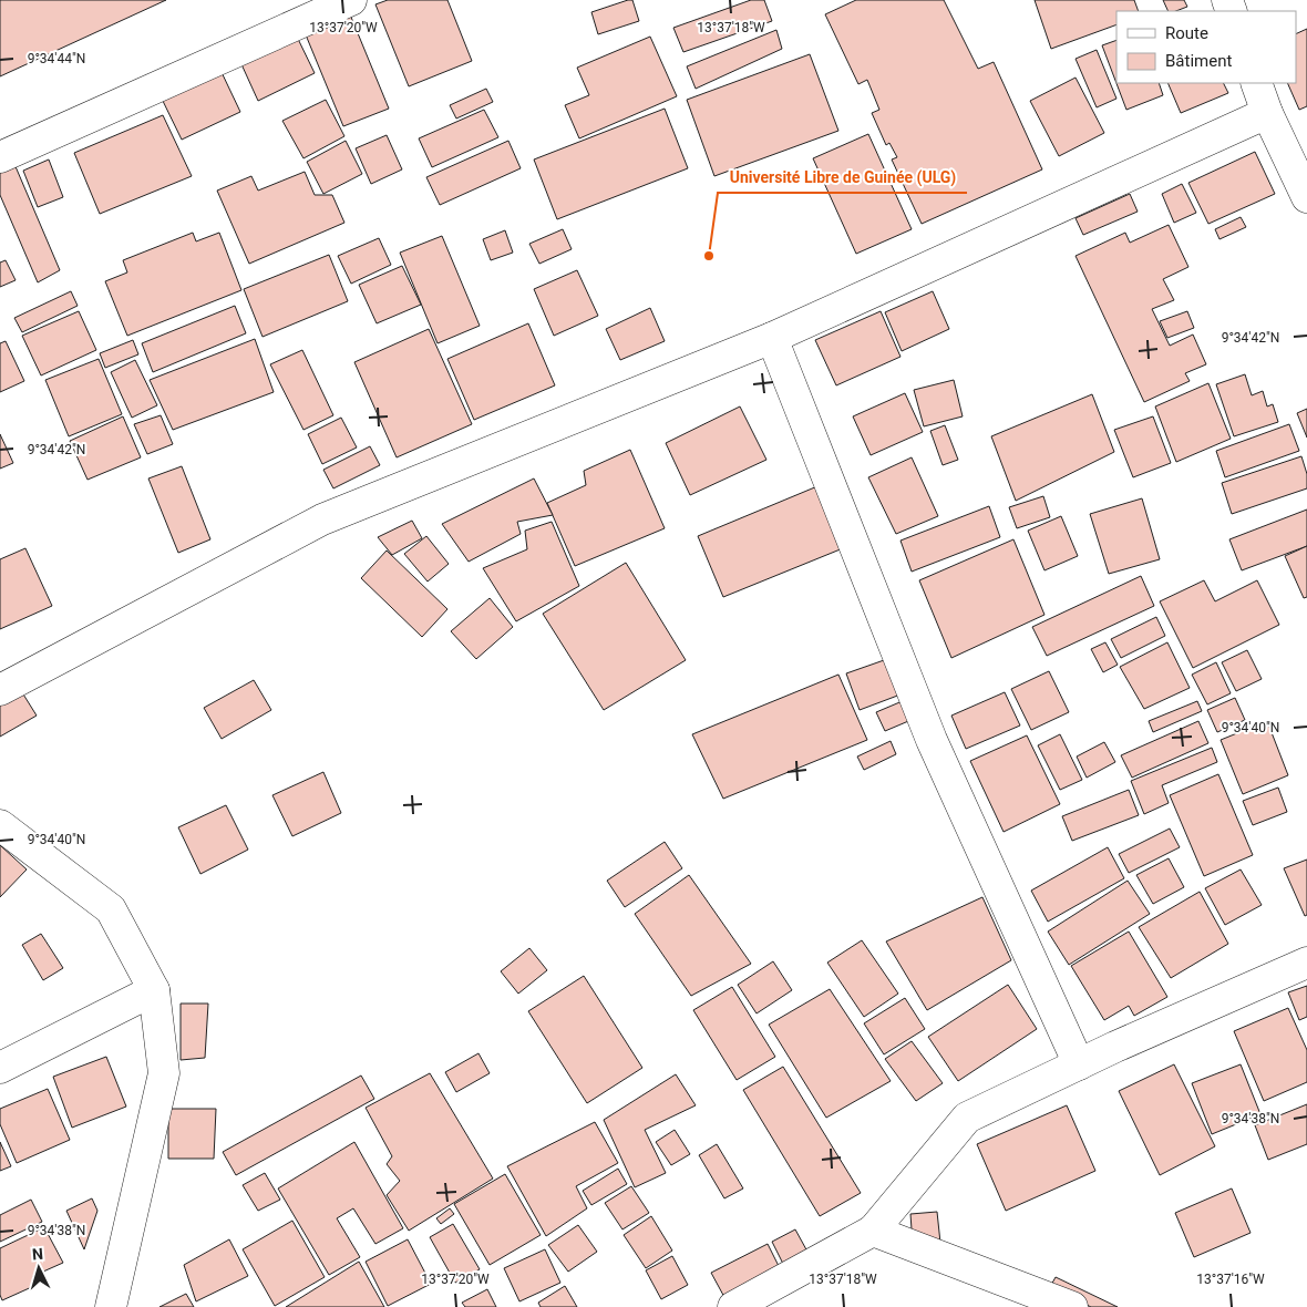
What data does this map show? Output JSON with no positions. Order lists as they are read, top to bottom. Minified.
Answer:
{"places":["Université Libre de Guinée (ULG)"],"legend":["Route","Bâtiment"],"north":"top","coordinates":["13°37'20\"W","13°37'18\"W","9°34'44\"N","9°34'42\"N","9°34'40\"N","9°34'38\"N","13°37'16\"W"]}
